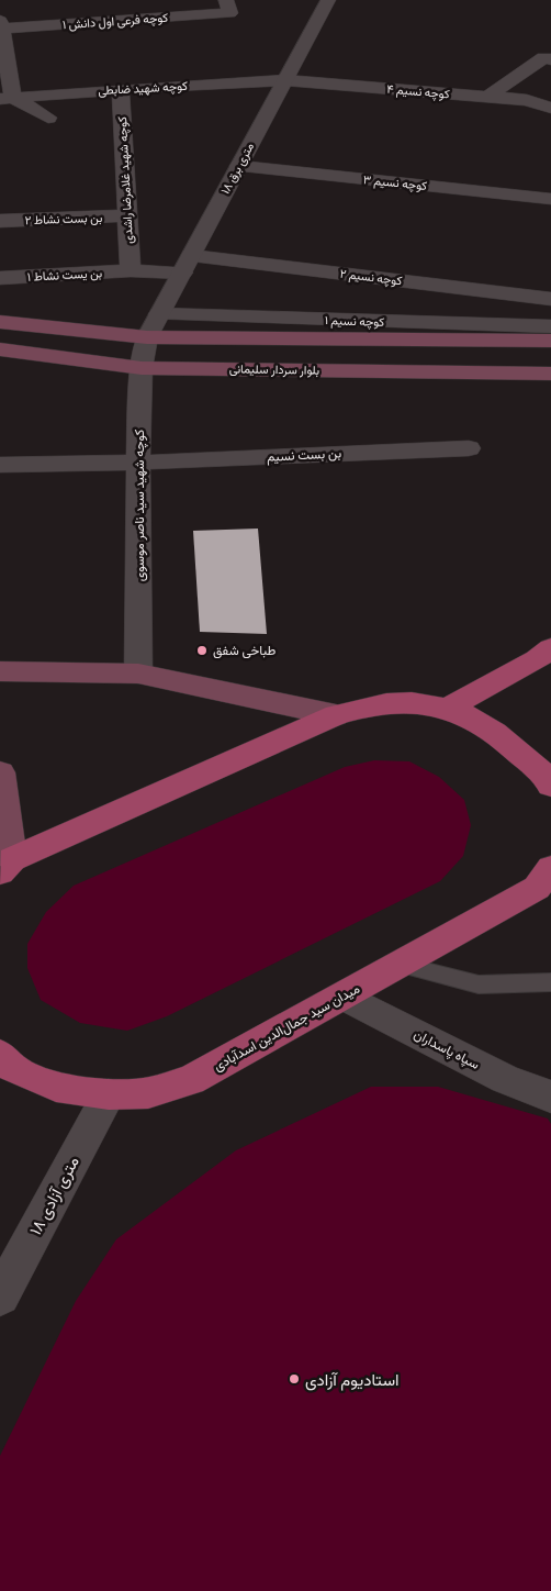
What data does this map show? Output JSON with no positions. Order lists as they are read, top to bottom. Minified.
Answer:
{"streets":{"main road":["بلوار سردار سلیمانی","میدان سید جمال‌الدین اسدآبادی"],"street":["کوچه فرعی اول دانش ۱","کوچه شهید ضابطی","کوچه نسیم ۴","۱۸ متری برق","کوچه شهید غلامرضا راشدی","کوچه نسیم ۳","بن بست نشاط ۲","بن یست نشاط ۱","کوچه نسیم ۲","کوچه نسیم ۱","بن بست نسیم","کوچه شهید سید ناصر موسوی","سپاه پاسداران","۱۸ متری آزادی"]},"crossings":[["کوچه شهید ضابطی","کوچه نسیم ۴"],["کوچه شهید ضابطی","۱۸ متری برق"],["کوچه شهید ضابطی","کوچه شهید غلامرضا راشدی"],["کوچه نسیم ۴","۱۸ متری برق"],["۱۸ متری برق","کوچه نسیم ۳"],["۱۸ متری برق","کوچه نسیم ۲"],["۱۸ متری برق","کوچه نسیم ۱"],["۱۸ متری برق","کوچه شهید سید ناصر موسوی"],["کوچه شهید غلامرضا راشدی","بن بست نشاط ۲"],["کوچه شهید غلامرضا راشدی","بن یست نشاط ۱"],["کوچه شهید غلامرضا راشدی","کوچه نسیم ۲"],["بن یست نشاط ۱","کوچه نسیم ۲"],["بلوار سردار سلیمانی","کوچه شهید سید ناصر موسوی"],["بن بست نسیم","کوچه شهید سید ناصر موسوی"],["میدان سید جمال‌الدین اسدآبادی","سپاه پاسداران"],["میدان سید جمال‌الدین اسدآبادی","۱۸ متری آزادی"]],"places":["طباخی شفق","استادیوم آزادی"]}
